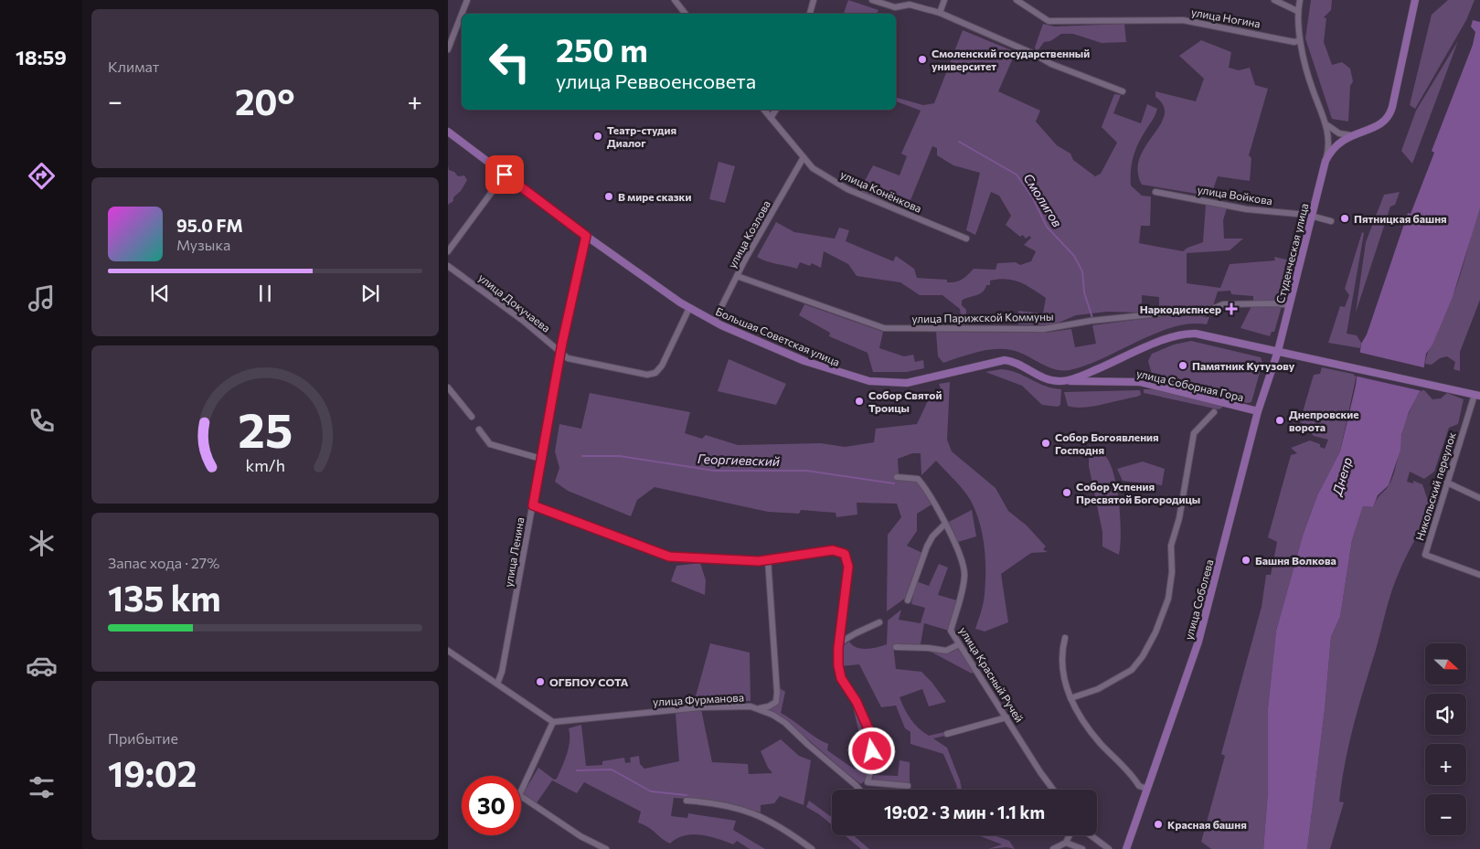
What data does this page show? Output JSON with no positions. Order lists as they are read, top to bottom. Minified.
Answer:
{"streets":{"main road":["Студенческая улица","Большая Советская улица","улица Соборная Гора","улица Соболева"],"street":["улица Ногина","улица Конёнкова","улица Войкова","улица Козлова","улица Докучаева","улица Парижской Коммуны","Никольский переулок","улица Ленина","улица Красный Ручей","улица Фурманова"]},"crossings":[["улица Ногина","Студенческая улица"],["улица Конёнкова","улица Козлова"],["улица Войкова","Студенческая улица"],["улица Козлова","улица Парижской Коммуны"],["улица Козлова","Большая Советская улица"],["Студенческая улица","улица Парижской Коммуны"],["Студенческая улица","улица Соболева"],["улица Докучаева","Большая Советская улица"],["улица Докучаева","улица Ленина"],["Большая Советская улица","улица Соборная Гора"],["Большая Советская улица","улица Ленина"],["улица Соборная Гора","улица Соболева"]],"water":["Смолигов","Георгиевский","Днепр"],"places":{"other":["Смоленский государственный университет","Театр-студия Диалог","В мире сказки","Пятницкая башня","Памятник Кутузову","Собор Святой Троицы","Днепровские ворота","Собор Богоявления Господня","Собор Успения Пресвятой Богородицы","Башня Волкова","ОГБПОУ СОТА","Красная башня"],"health":["Наркодиспнсер"]},"north":"right","page":{"tabs":"18:59","tile":["Климат",["Запас хода · 27%","135 km"],["Прибытие","19:02"]],"turn":["250 m","улица Реввоенсовета"],"heat":["−","20°","+"],"song":["95.0 FM","Музыка"],"map_buttons":["+","−"],"limit":"30","trip":"19:02 · 3 мин · 1.1 km","gauge":["25","km/h"]}}
